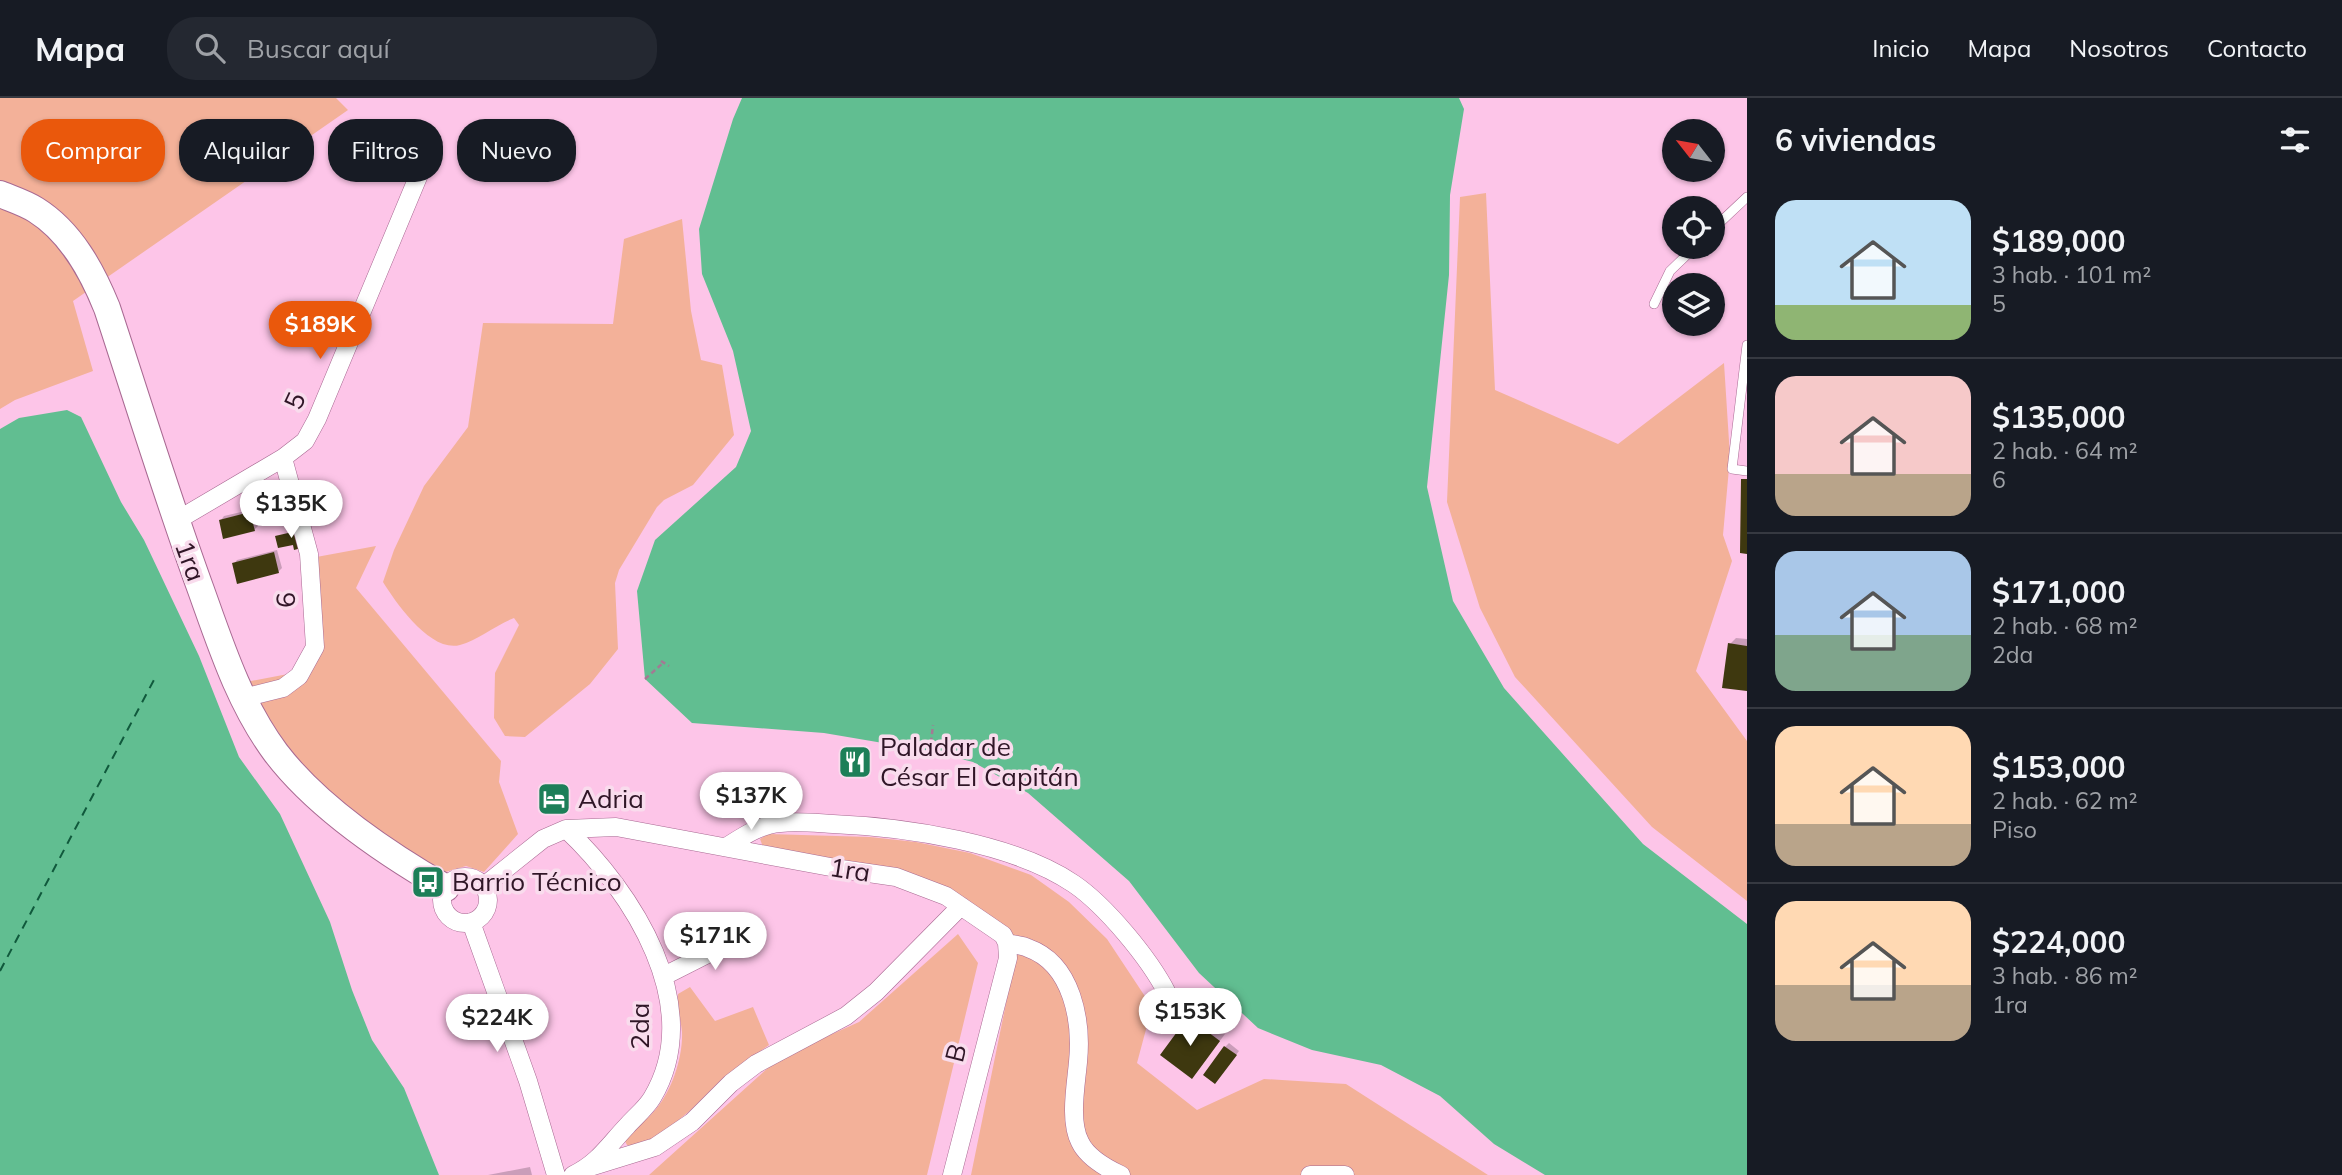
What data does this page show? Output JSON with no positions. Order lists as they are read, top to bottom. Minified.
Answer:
{"streets":{"street":["5","1ra","6","2da","B"]},"crossings":[["5","1ra"],["5","6"],["1ra","6"],["1ra","2da"],["1ra","B"]],"places":{"restaurant":["Paladar de César El Capitán"],"hotel":["Adria"],"bus stop":["Barrio Técnico"]},"north":"top left","page":{"header":"Mapa","search":"Buscar aquí","nav":["Inicio","Mapa","Nosotros","Contacto"],"heading":"6 viviendas","chip":["Comprar","Alquilar","Filtros","Nuevo"],"list":[{"name":"$189,000","note":"3 hab. · 101 m² · 5"},{"name":"$135,000","note":"2 hab. · 64 m² · 6"},{"name":"$171,000","note":"2 hab. · 68 m² · 2da"},{"name":"$153,000","note":"2 hab. · 62 m² · Piso"},{"name":"$224,000","note":"3 hab. · 86 m² · 1ra"}],"price":["$189K","$135K","$137K","$171K","$153K","$224K"]}}
